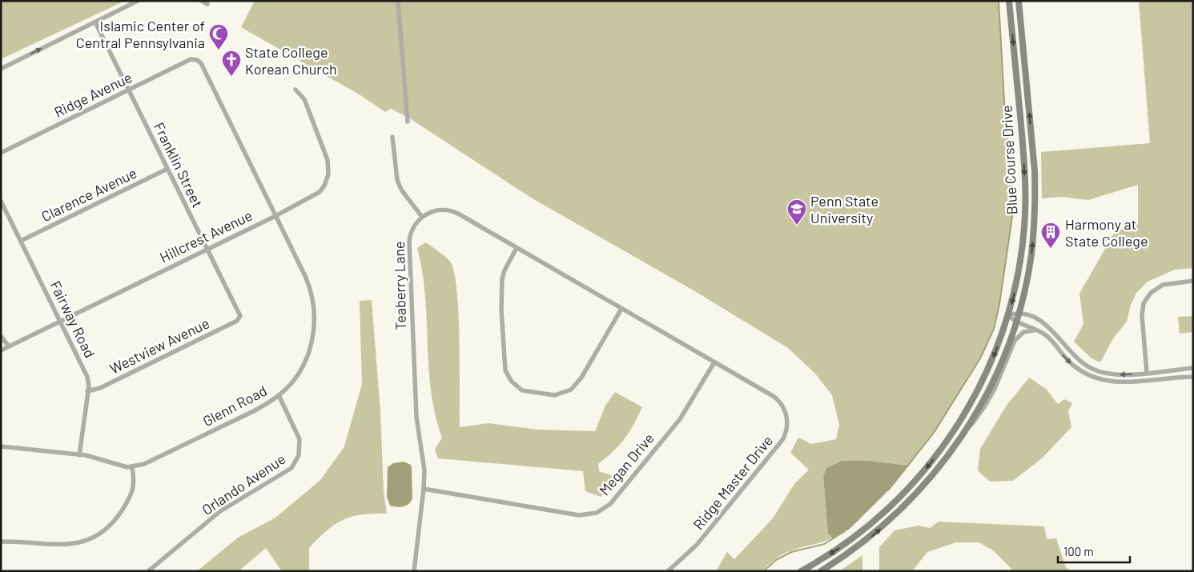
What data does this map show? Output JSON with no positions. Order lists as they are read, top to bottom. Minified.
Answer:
{"streets":{"main road":["Blue Course Drive"],"street":["Ridge Avenue","Franklin Street","Clarence Avenue","Hillcrest Avenue","Teaberry Lane","Fairway Road","Westview Avenue","Glenn Road","Megan Drive","Ridge Master Drive","Orlando Avenue"]},"crossings":[["Ridge Avenue","Franklin Street"],["Ridge Avenue","Glenn Road"],["Franklin Street","Clarence Avenue"],["Franklin Street","Hillcrest Avenue"],["Franklin Street","Westview Avenue"],["Clarence Avenue","Fairway Road"],["Hillcrest Avenue","Fairway Road"],["Hillcrest Avenue","Glenn Road"],["Teaberry Lane","Megan Drive"],["Fairway Road","Westview Avenue"],["Glenn Road","Orlando Avenue"],["Megan Drive","Ridge Master Drive"]],"places":{"mosque":["Islamic Center of Central Pennsylvania"],"church":["State College Korean Church"],"school or university":["Penn State University"],"building":["Harmony at State College"]},"scale_bar":"100 m"}
